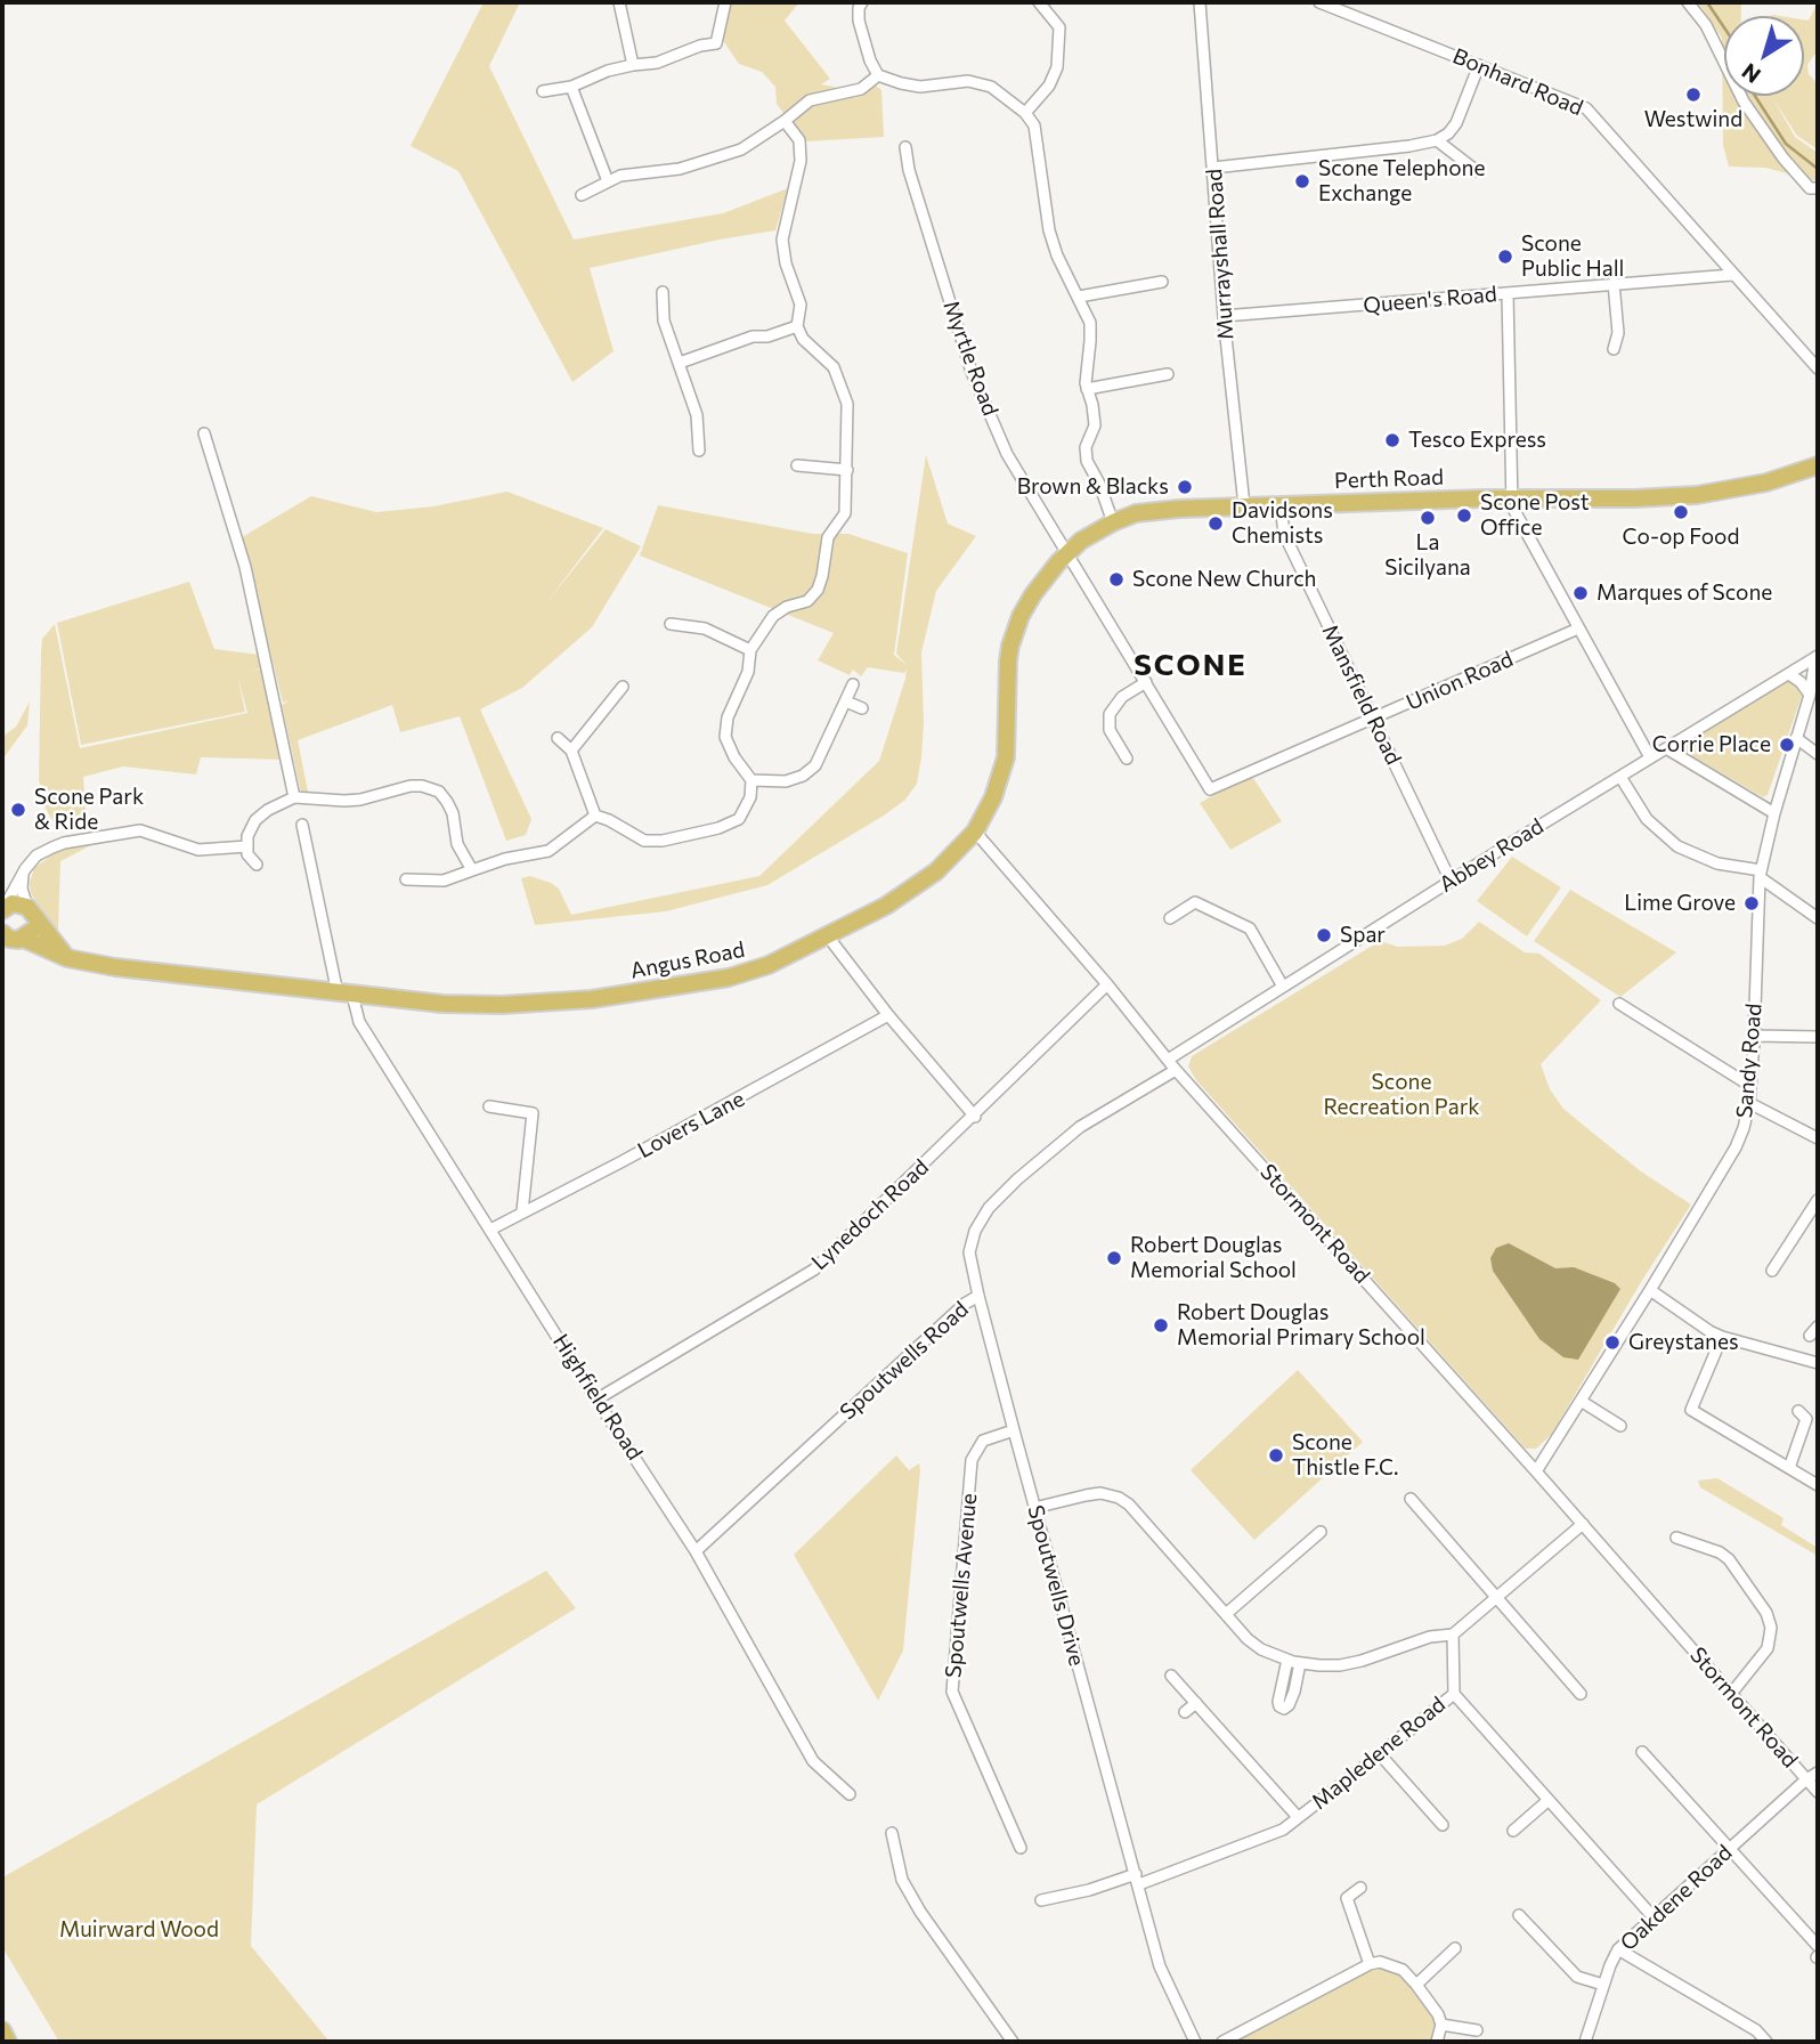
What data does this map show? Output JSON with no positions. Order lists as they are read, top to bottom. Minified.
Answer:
{"streets":{"main road":["Perth Road","Angus Road"],"street":["Bonhard Road","Murrayshall Road","Queen's Road","Myrtle Road","Union Road","Mansfield Road","Abbey Road","Sandy Road","Lovers Lane","Lynedoch Road","Stormont Road","Spoutwells Road","Highfield Road","Spoutwells Avenue","Spoutwells Drive","Mapledene Road","Oakdene Road"]},"crossings":[["Bonhard Road","Queen's Road"],["Murrayshall Road","Queen's Road"],["Murrayshall Road","Perth Road"],["Myrtle Road","Perth Road"],["Myrtle Road","Union Road"],["Myrtle Road","Angus Road"],["Perth Road","Mansfield Road"],["Perth Road","Angus Road"],["Union Road","Mansfield Road"],["Mansfield Road","Abbey Road"],["Abbey Road","Sandy Road"],["Abbey Road","Stormont Road"],["Angus Road","Stormont Road"],["Angus Road","Highfield Road"],["Sandy Road","Stormont Road"],["Lovers Lane","Highfield Road"],["Lynedoch Road","Stormont Road"],["Lynedoch Road","Highfield Road"],["Stormont Road","Spoutwells Road"],["Stormont Road","Oakdene Road"],["Spoutwells Road","Highfield Road"],["Spoutwells Road","Spoutwells Drive"],["Spoutwells Avenue","Spoutwells Drive"],["Spoutwells Drive","Mapledene Road"]],"districts":["SCONE"],"parks":["Scone Recreation Park","Muirward Wood"],"places":["Westwind","Scone Telephone Exchange","Scone Public Hall","Tesco Express","Brown & Blacks","Co-op Food","Scone Post Office","La Sicilyana","Davidsons Chemists","Scone New Church","Marques of Scone","Corrie Place","Scone Park & Ride","Lime Grove","Spar","Robert Douglas Memorial School","Robert Douglas Memorial Primary School","Greystanes","Scone Thistle F.C."],"north":"bottom left"}
